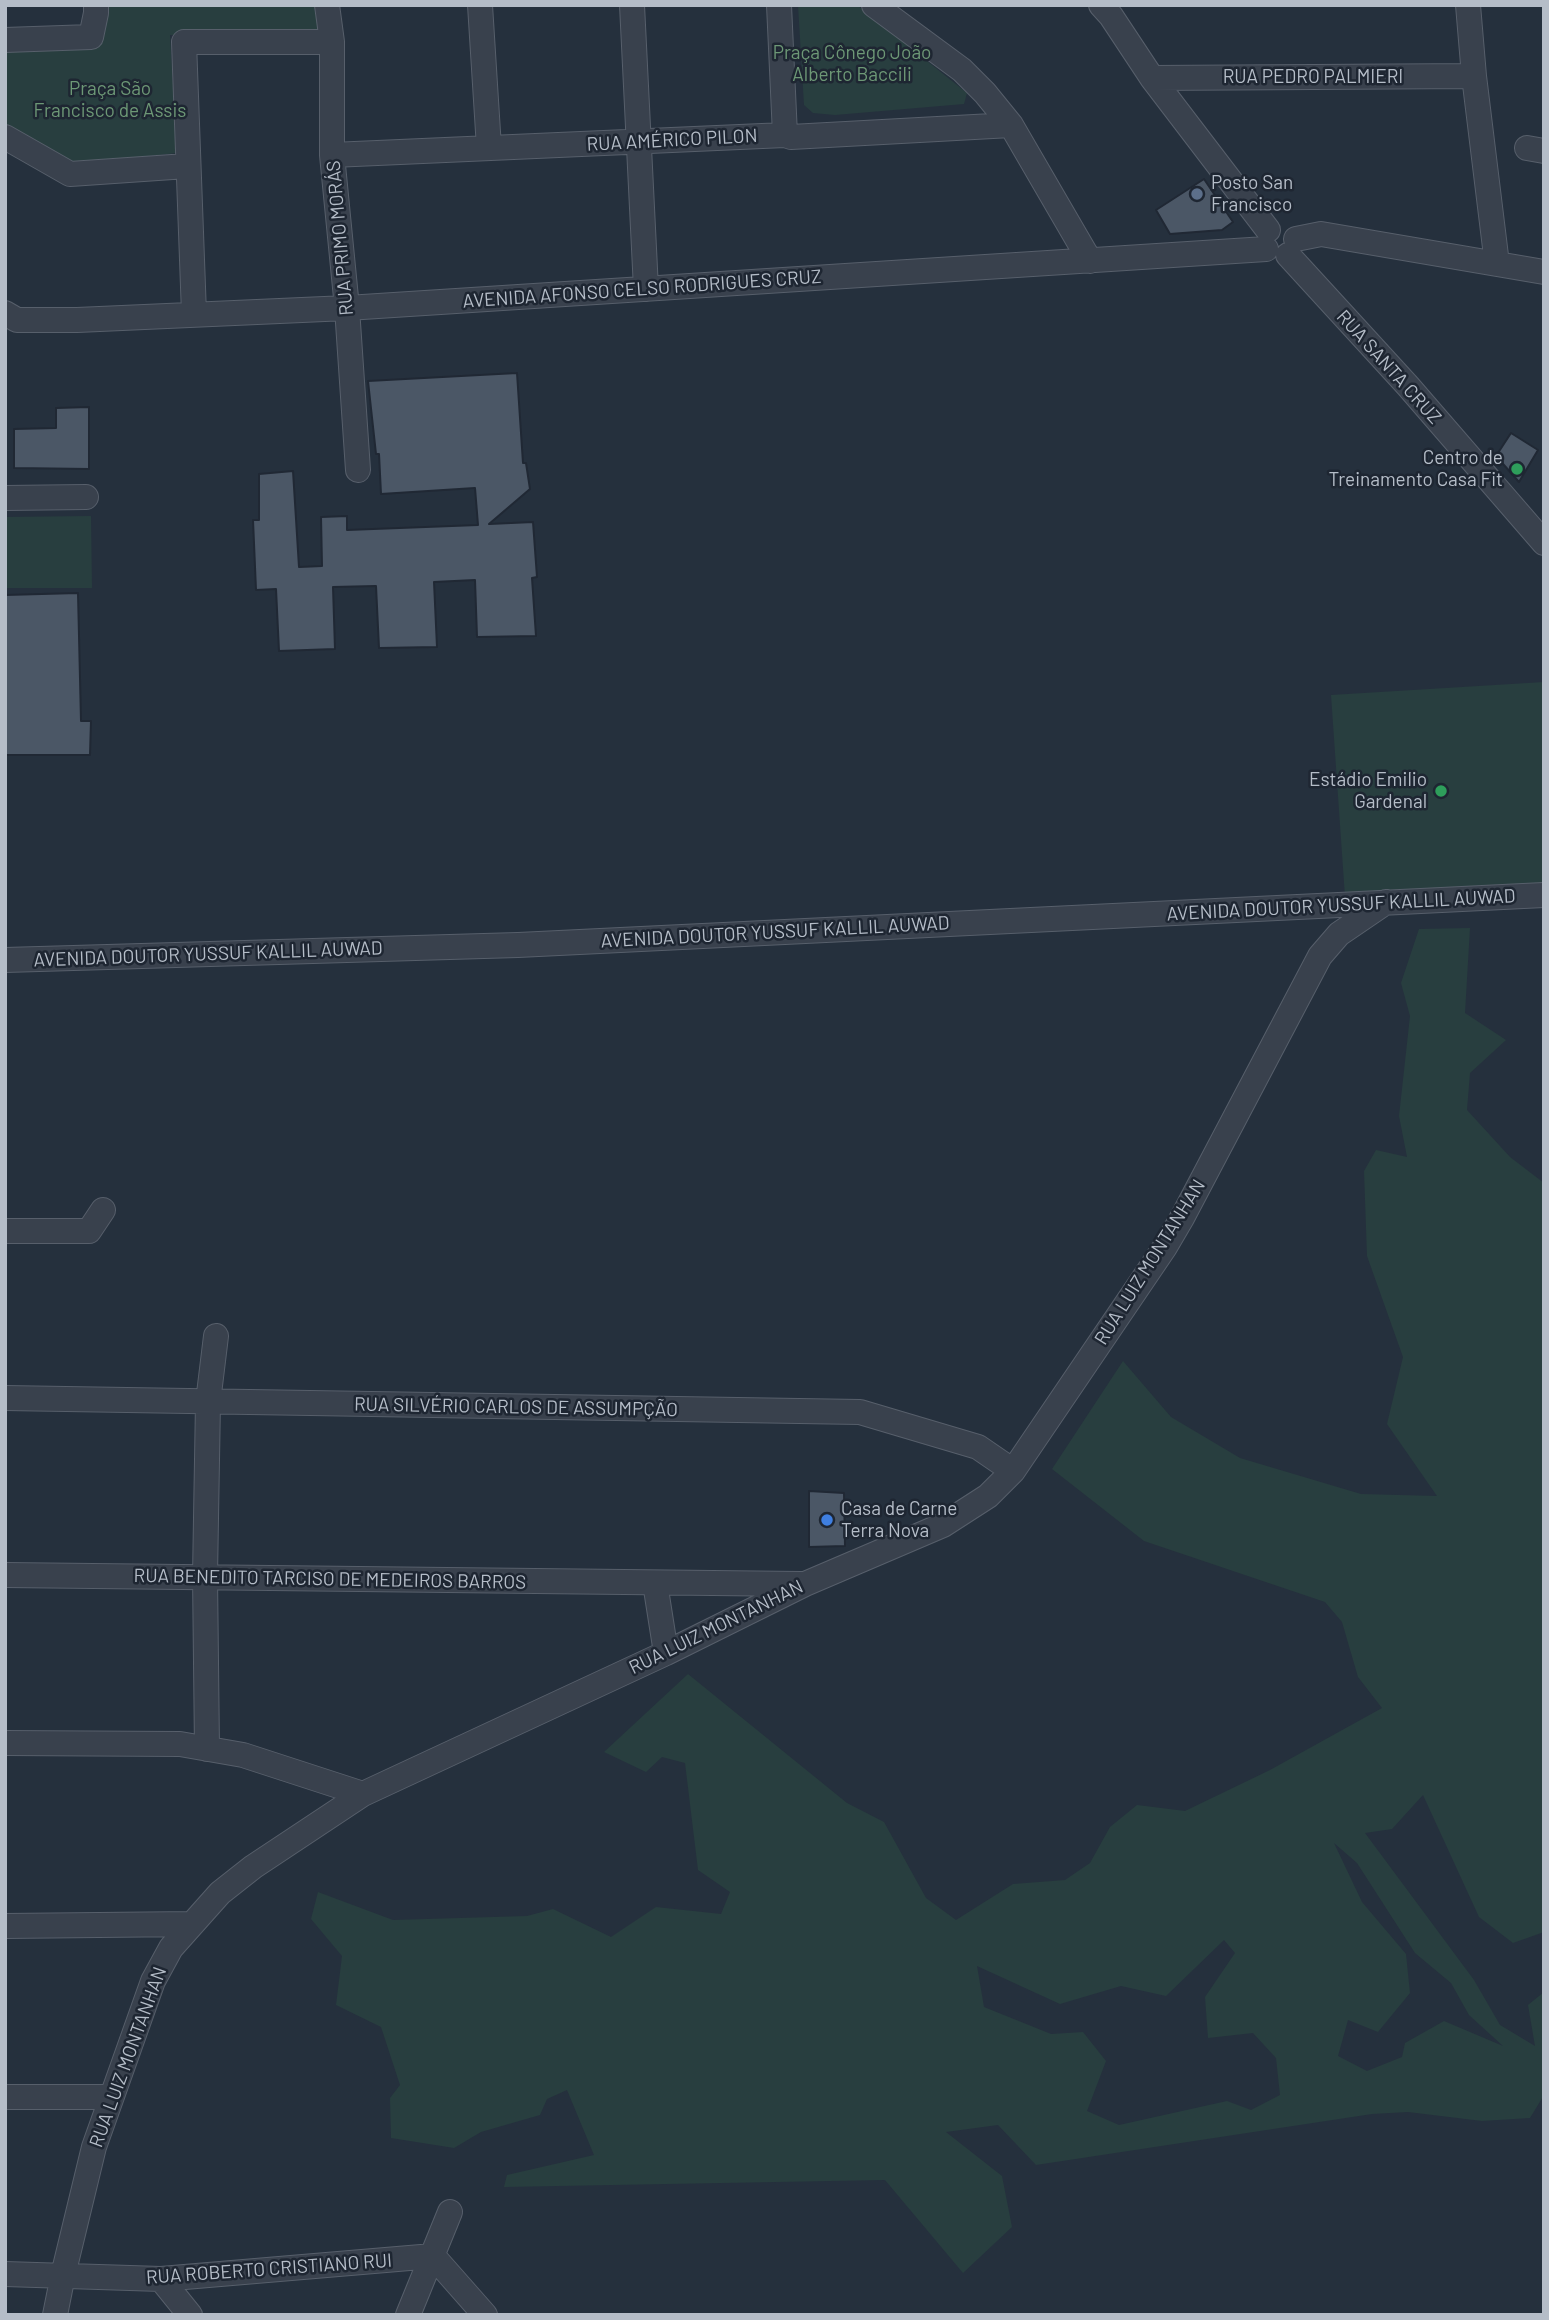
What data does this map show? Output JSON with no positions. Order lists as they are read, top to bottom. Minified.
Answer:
{"streets":{"street":["RUA PEDRO PALMIERI","RUA AMÉRICO PILON","RUA PRIMO MORÁS","AVENIDA AFONSO CELSO RODRIGUES CRUZ","RUA SANTA CRUZ","AVENIDA DOUTOR YUSSUF KALLIL AUWAD","RUA LUIZ MONTANHAN","RUA SILVÉRIO CARLOS DE ASSUMPÇÃO","RUA BENEDITO TARCISO DE MEDEIROS BARROS","RUA ROBERTO CRISTIANO RUI"]},"crossings":[["RUA PEDRO PALMIERI","RUA SANTA CRUZ"],["RUA AMÉRICO PILON","RUA PRIMO MORÁS"],["RUA PRIMO MORÁS","AVENIDA AFONSO CELSO RODRIGUES CRUZ"],["AVENIDA AFONSO CELSO RODRIGUES CRUZ","RUA SANTA CRUZ"],["AVENIDA DOUTOR YUSSUF KALLIL AUWAD","RUA LUIZ MONTANHAN"],["RUA LUIZ MONTANHAN","RUA SILVÉRIO CARLOS DE ASSUMPÇÃO"],["RUA LUIZ MONTANHAN","RUA BENEDITO TARCISO DE MEDEIROS BARROS"],["RUA LUIZ MONTANHAN","RUA ROBERTO CRISTIANO RUI"]],"parks":["Praça Cônego João Alberto Baccili","Praça São Francisco de Assis"],"places":["Posto San Francisco","Centro de Treinamento Casa Fit","Estádio Emilio Gardenal","Casa de Carne Terra Nova"]}
